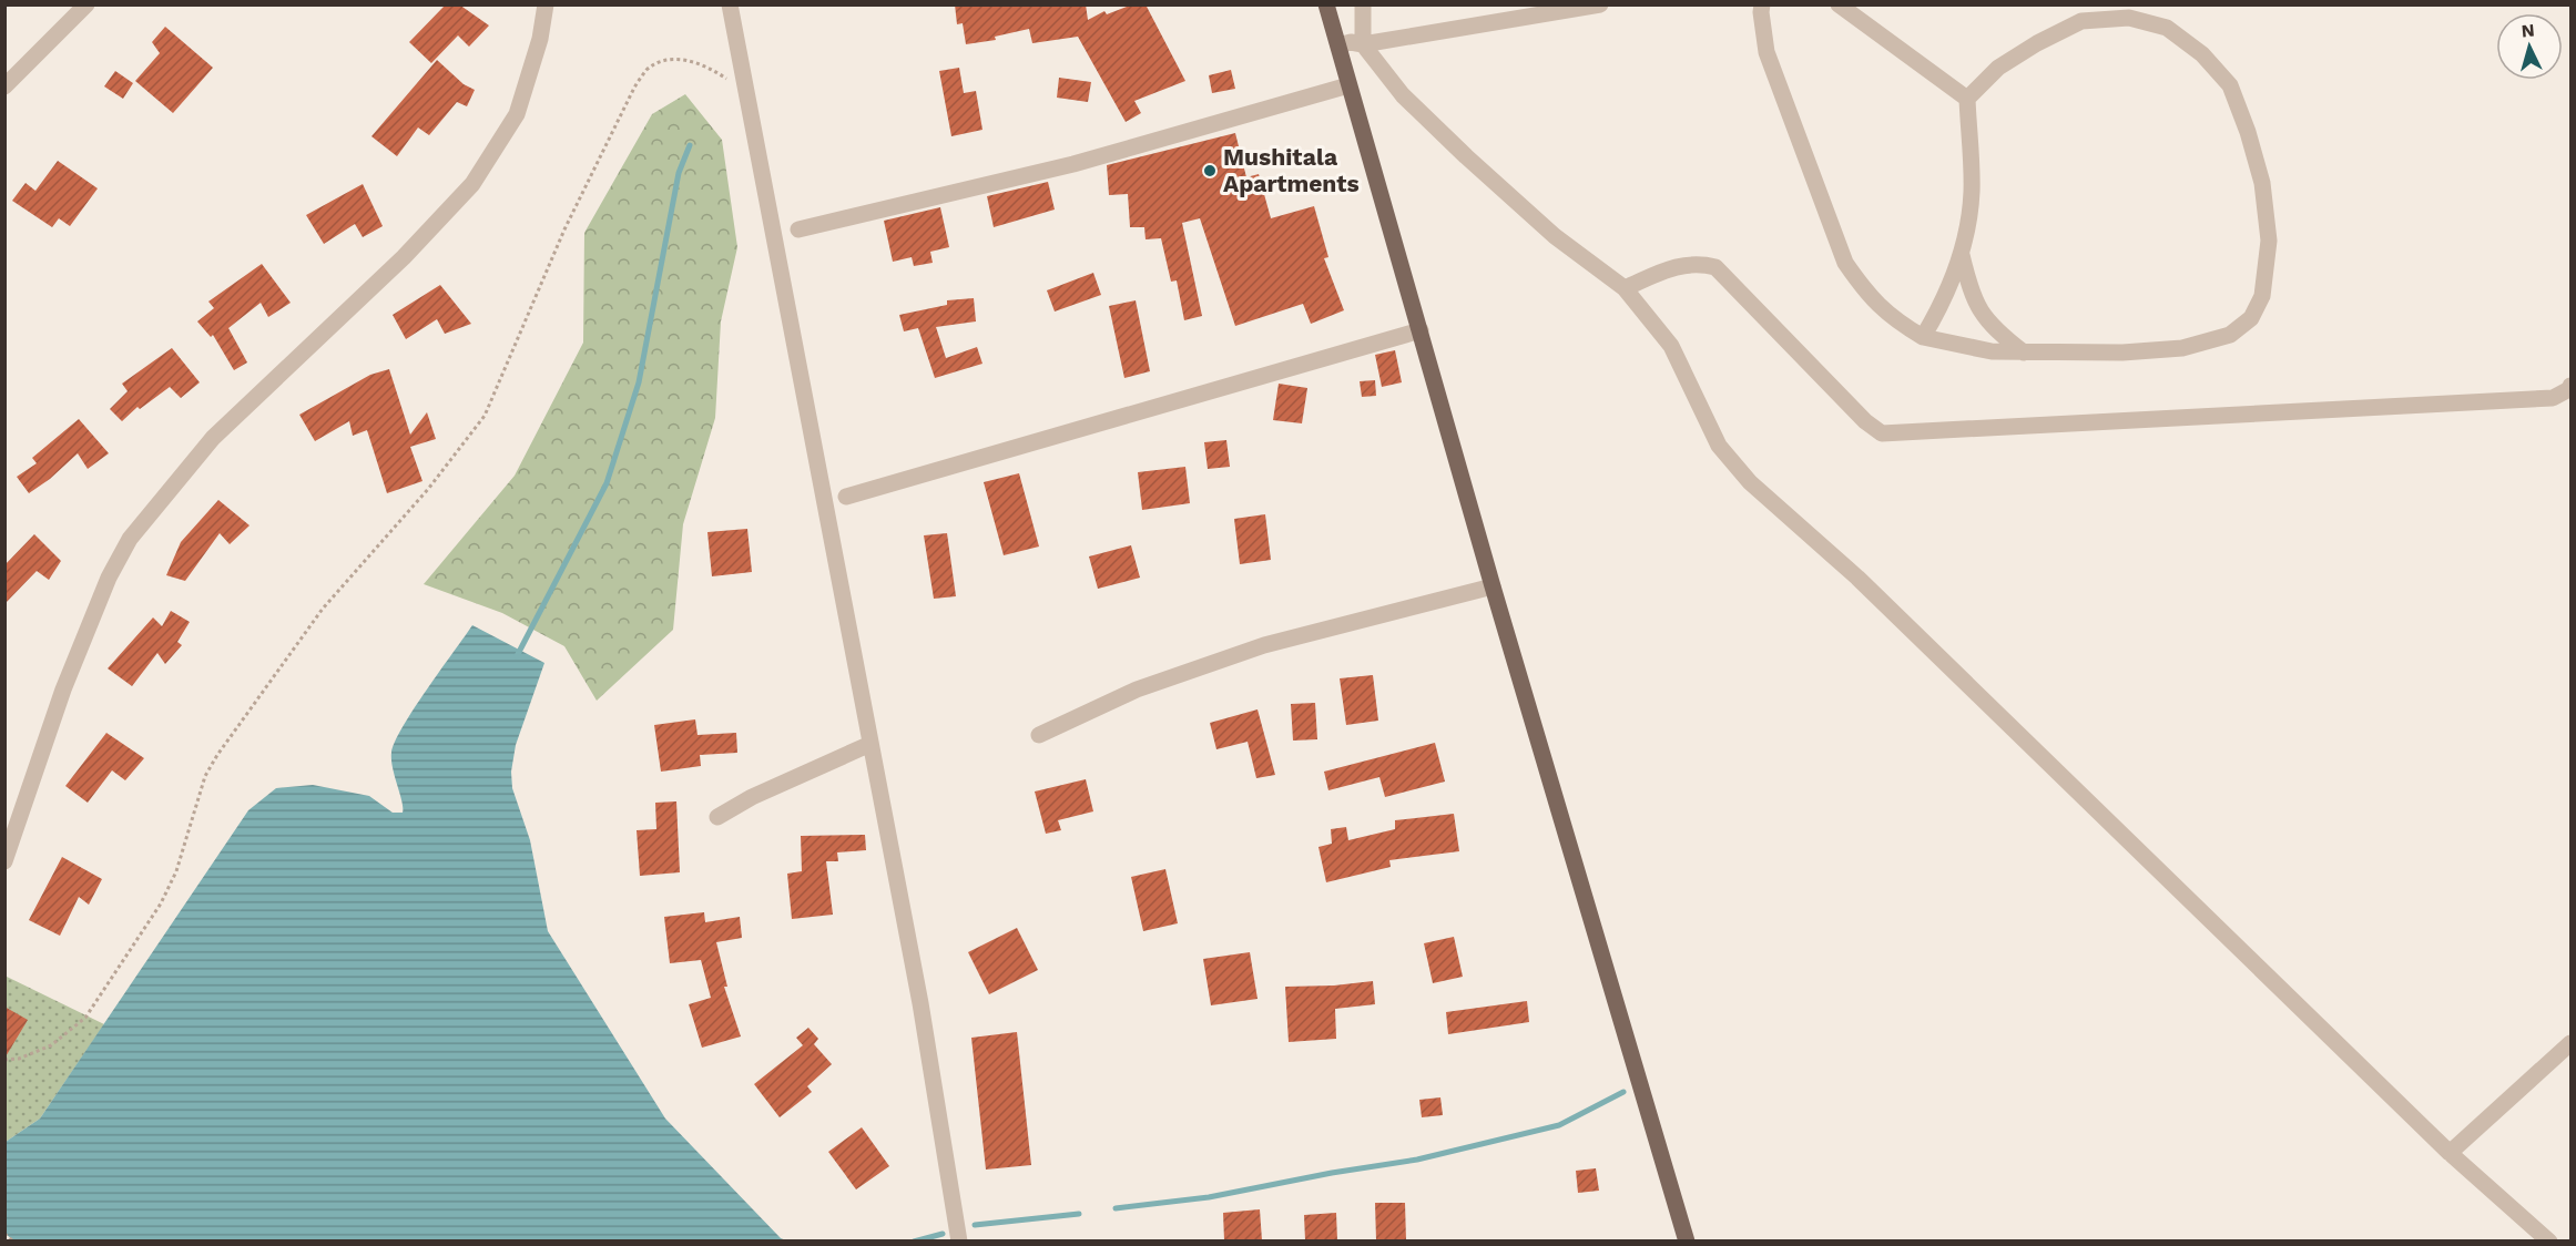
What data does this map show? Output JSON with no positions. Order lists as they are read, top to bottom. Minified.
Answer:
{"places":["Mushitala Apartments"],"north":"top"}
